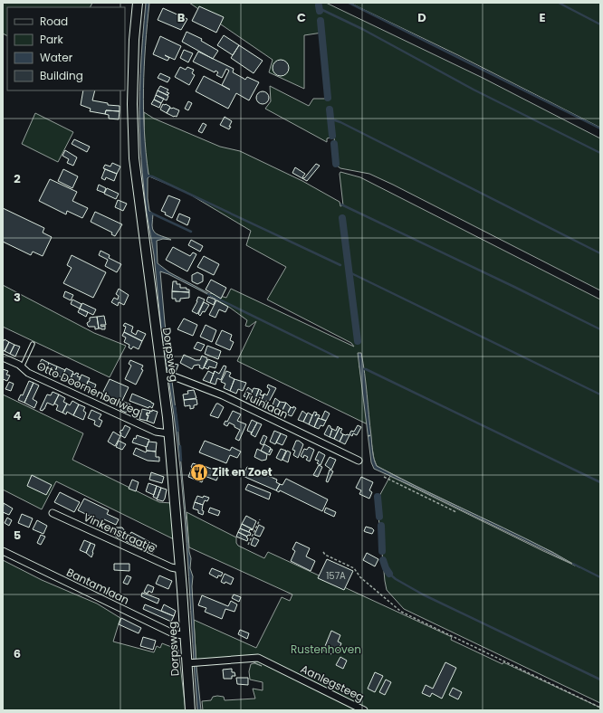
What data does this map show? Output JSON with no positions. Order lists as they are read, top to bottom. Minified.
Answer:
{"streets":{"street":["Dorpsweg","Otto Doornenbalweg","Tuinlaan","Vinkenstraatje","Bantamlaan","Aanlegsteeg"]},"crossings":[["Dorpsweg","Otto Doornenbalweg"],["Dorpsweg","Tuinlaan"],["Dorpsweg","Vinkenstraatje"],["Dorpsweg","Bantamlaan"],["Dorpsweg","Aanlegsteeg"]],"parks":["Rustenhoven"],"places":{"restaurant":["Zilt en Zoet"]},"house_numbers":["157A"],"legend":["Road","Park","Water","Building"],"grid":{"columns":["B","C","D","E"],"rows":["2","3","4","5","6"]}}
